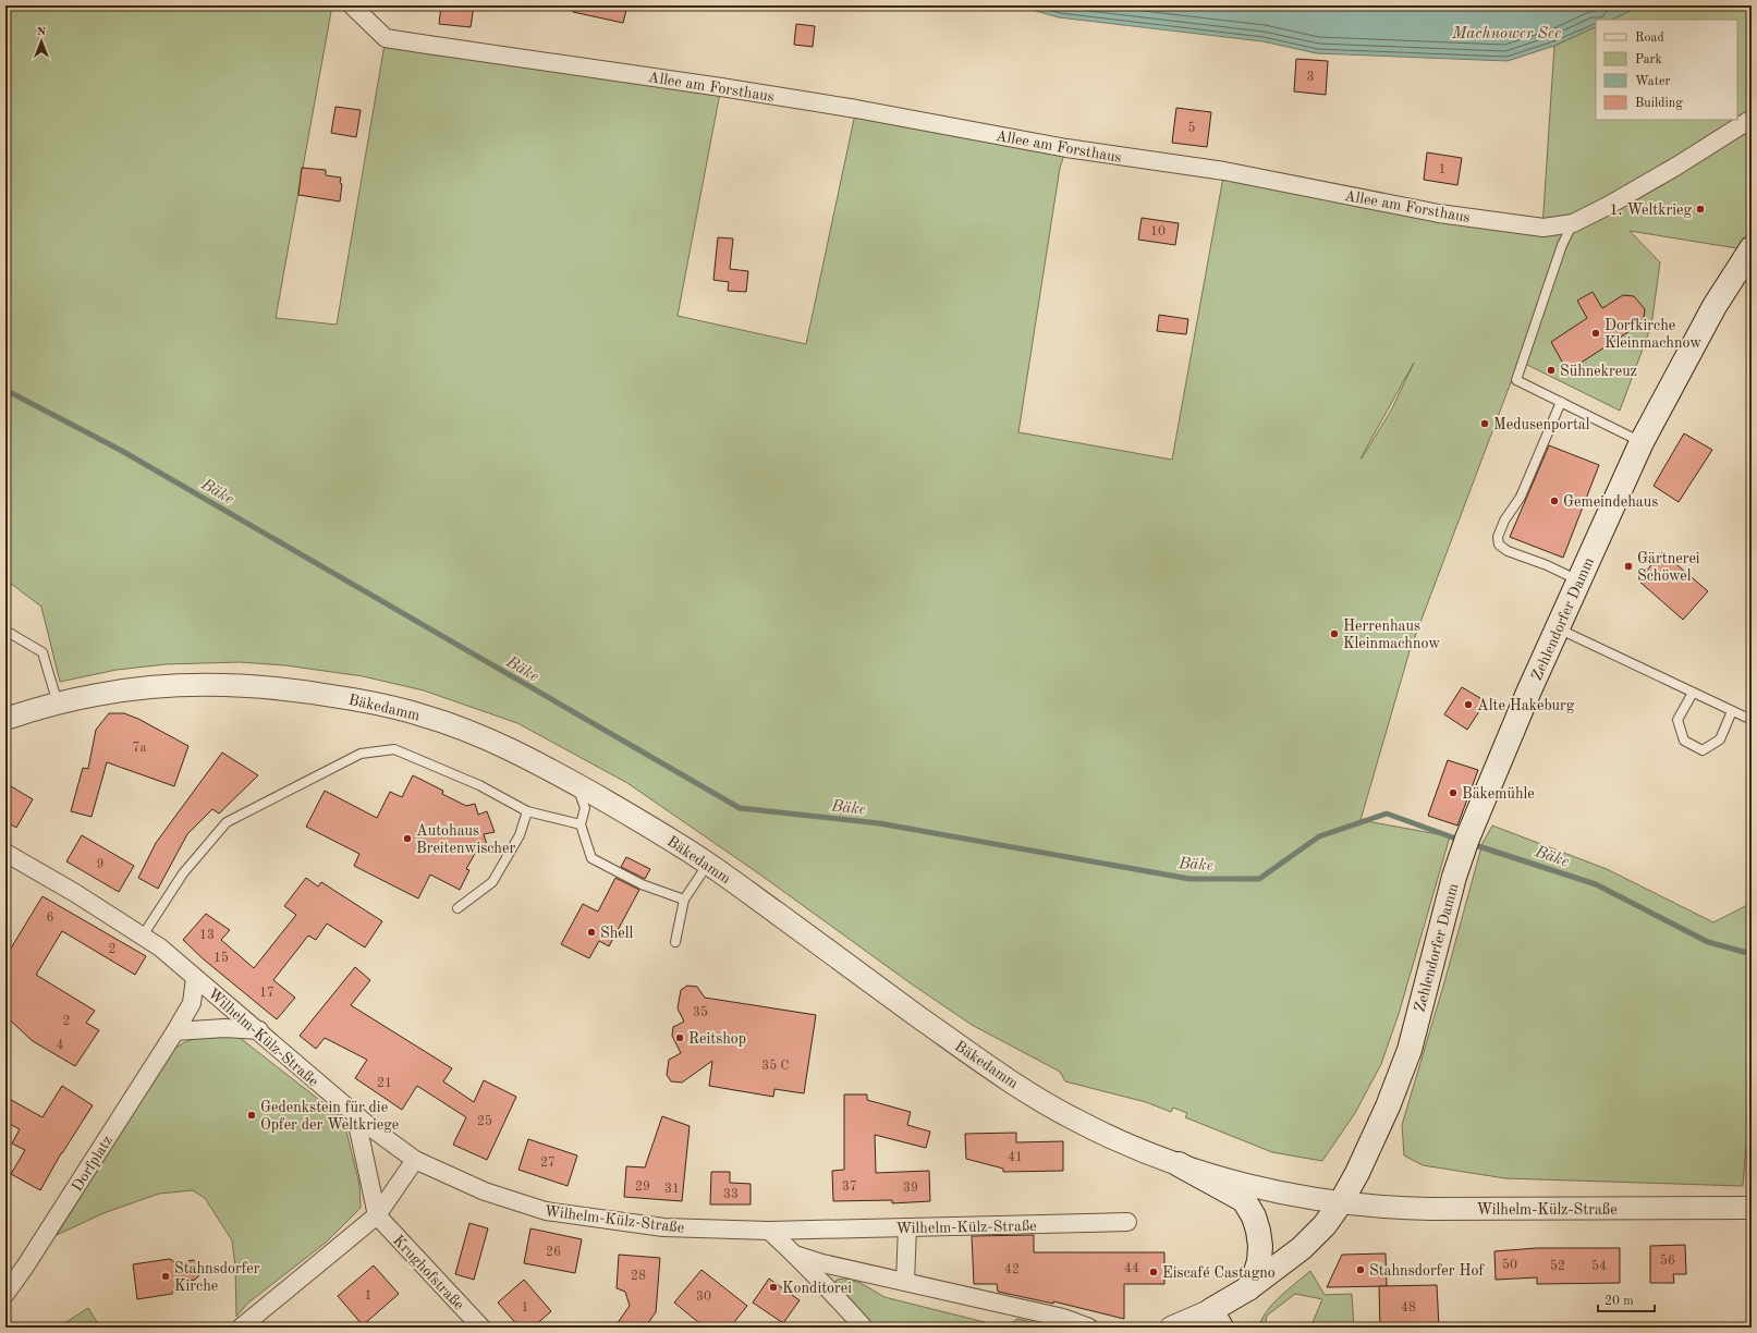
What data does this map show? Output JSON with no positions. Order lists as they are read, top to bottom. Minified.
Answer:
{"streets":{"main road":["Zehlendorfer Damm"],"street":["Allee am Forsthaus","Bäkedamm","Wilhelm-Külz-Straße","Dorfplatz","Krughofstraße"]},"crossings":[["Zehlendorfer Damm","Bäkedamm"],["Zehlendorfer Damm","Wilhelm-Külz-Straße"],["Bäkedamm","Wilhelm-Külz-Straße"],["Wilhelm-Külz-Straße","Dorfplatz"]],"water":["Machnower See","Bäke"],"places":["1. Weltkrieg","Dorfkirche Kleinmachnow","Sühnekreuz","Medusenportal","Gemeindehaus","Gärtnerei Schöwel","Herrenhaus Kleinmachnow","Alte Hakeburg","Bäkemühle","Autohaus Breitenwischer","Shell","Reitshop","Gedenkstein für die Opfer der Weltkriege","Stahnsdorfer Hof","Eiscafé Castagno","Stahnsdorfer Kirche","Konditorei"],"house_numbers":["3","5","1","10","7a","9","6","13","2","15","17","35","2","4","35 C","21","25","41","27","29","37","39","31","33","26","56","50","52","54","44","42","28","1","30","1","48"],"legend":["Road","Park","Water","Building"],"scale_bar":"20 m","north":"top"}
